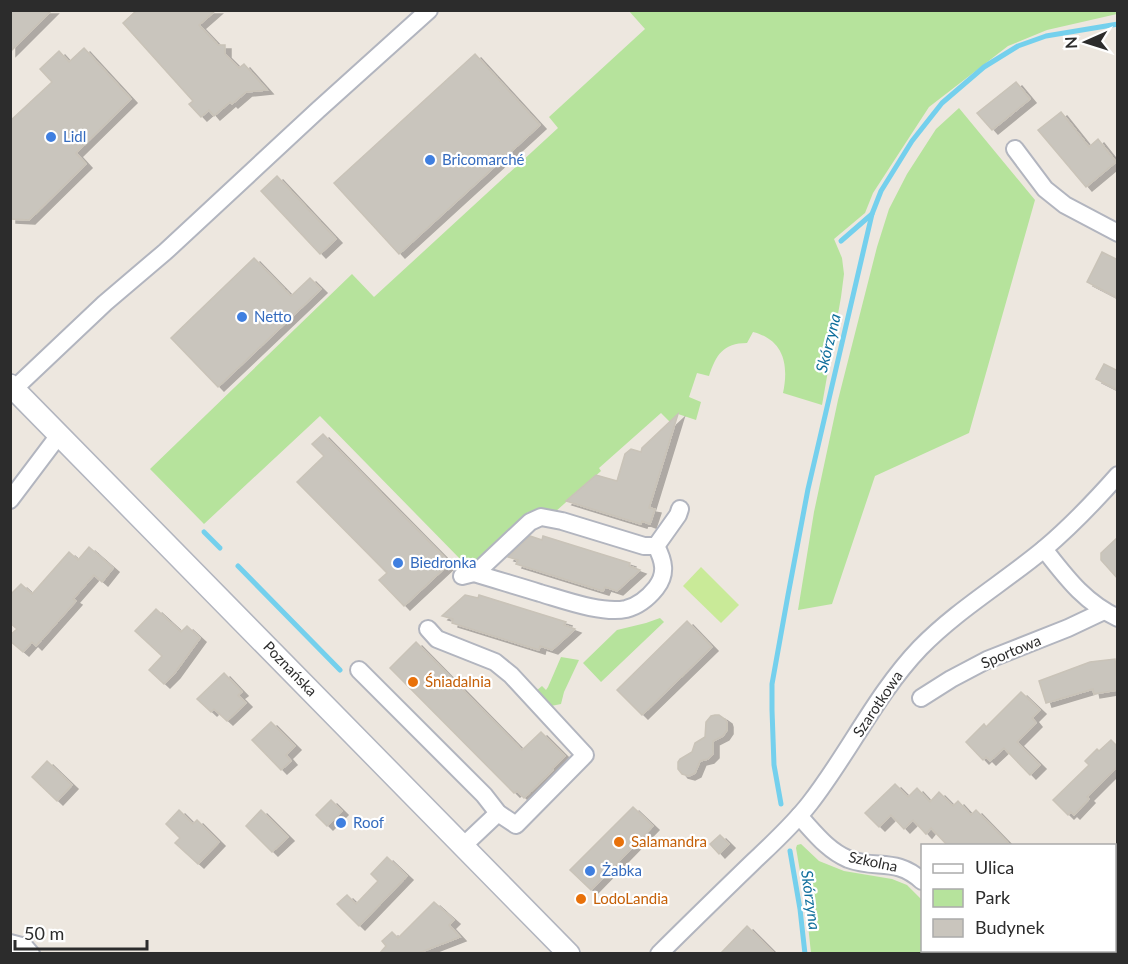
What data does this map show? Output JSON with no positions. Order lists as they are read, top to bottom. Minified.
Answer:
{"streets":{"street":["Sportowa","Poznańska","Szarotkowa","Szkolna"]},"crossings":[["Sportowa","Szarotkowa"],["Szarotkowa","Szkolna"]],"water":["Skórzyna"],"places":["Lidl","Bricomarché","Netto","Biedronka","Śniadalnia","Roof","Salamandra","Żabka","LodoLandia"],"legend":["Ulica","Park","Budynek"],"scale_bar":"50 m","north":"left"}
